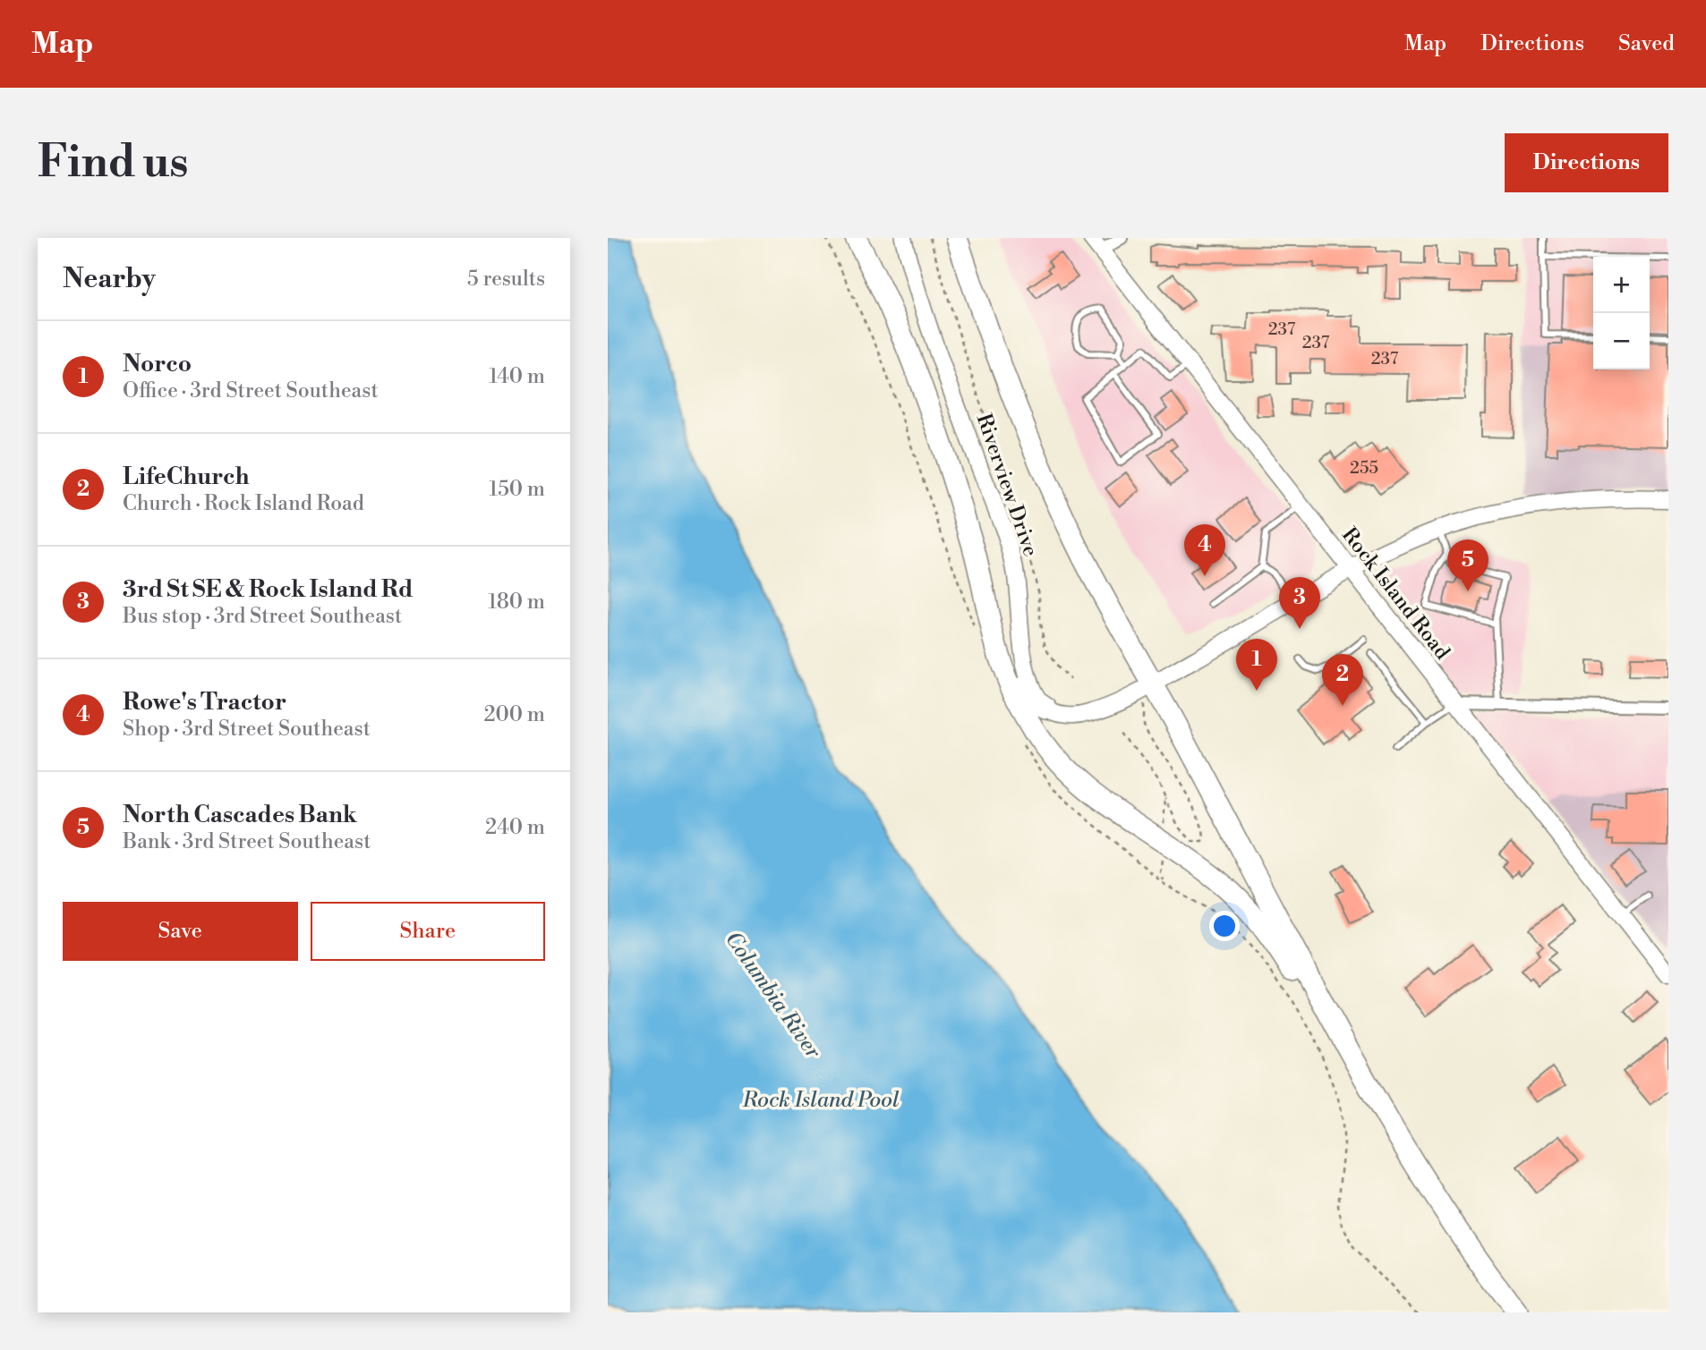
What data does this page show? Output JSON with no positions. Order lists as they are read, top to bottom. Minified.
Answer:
{"streets":{"main road":["Riverview Drive","Rock Island Road"]},"water":["Columbia River","Rock Island Pool"],"house_numbers":["237","237","237","255"],"page":{"header":"Map","nav":["Map","Directions","Saved"],"buttons":["Directions",["Save","Share"]],"title":"Find us","heading":["Nearby","5 results"],"map_buttons":["+","−"],"list":[{"mark":"1","name":"Norco","note":"Office · 3rd Street Southeast","value":"140 m"},{"mark":"2","name":"LifeChurch","note":"Church · Rock Island Road","value":"150 m"},{"mark":"3","name":"3rd St SE & Rock Island Rd","note":"Bus stop · 3rd Street Southeast","value":"180 m"},{"mark":"4","name":"Rowe's Tractor","note":"Shop · 3rd Street Southeast","value":"200 m"},{"mark":"5","name":"North Cascades Bank","note":"Bank · 3rd Street Southeast","value":"240 m"}],"pins":["4","5","3","1","2"]}}
